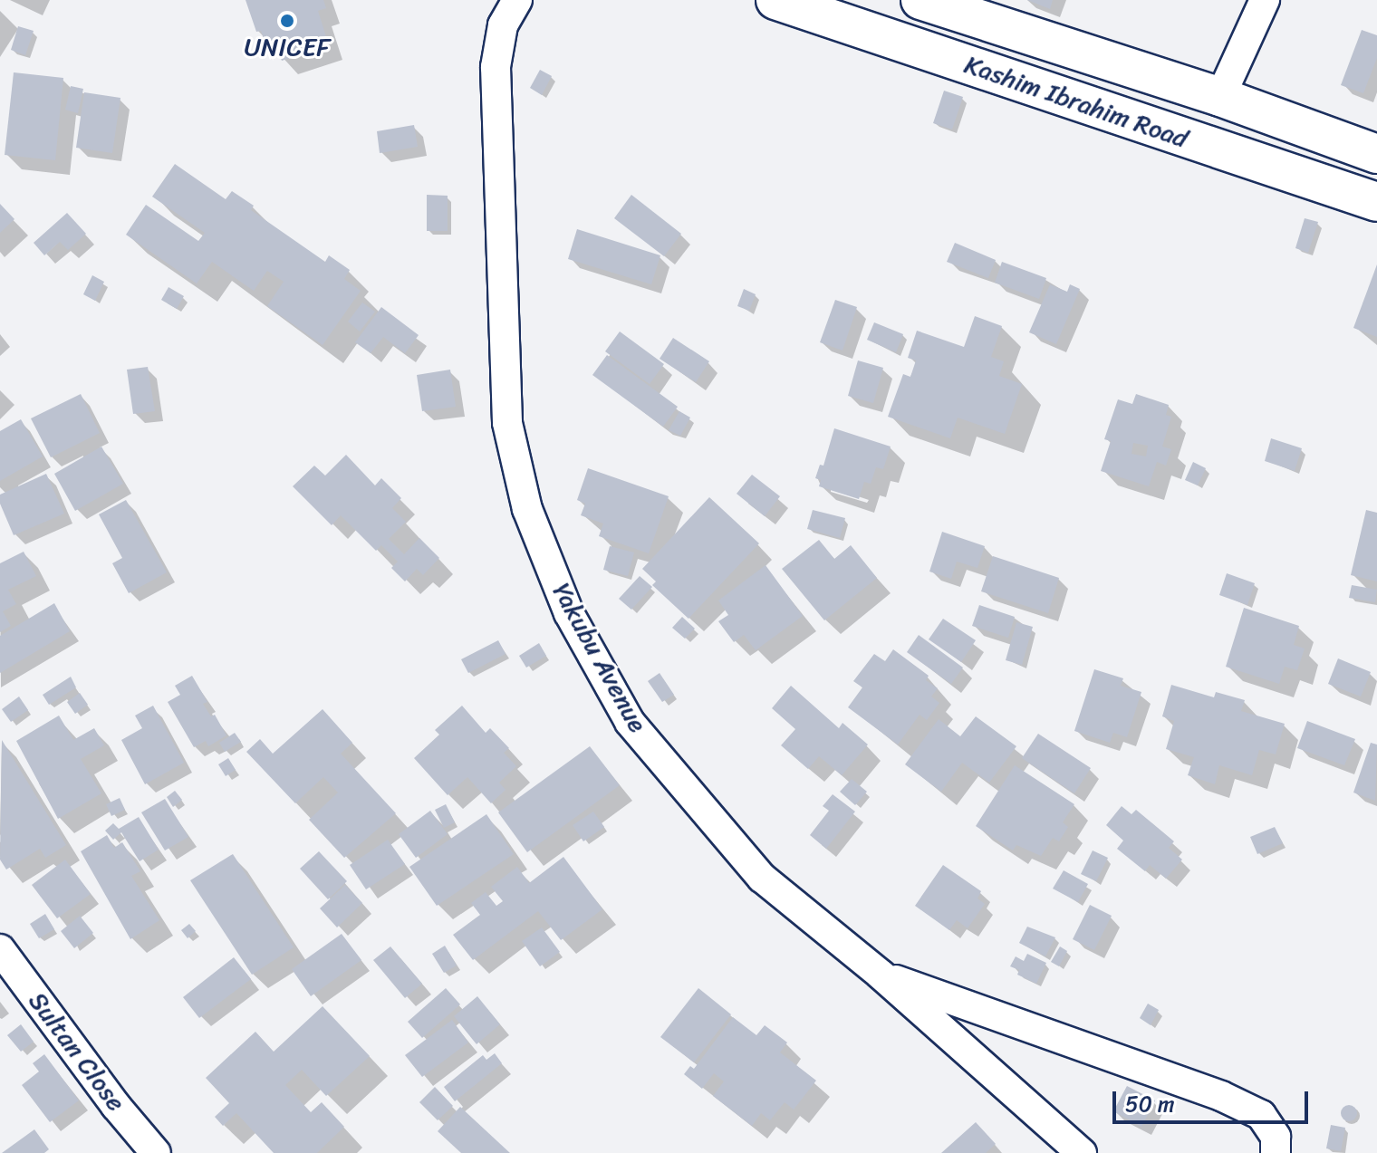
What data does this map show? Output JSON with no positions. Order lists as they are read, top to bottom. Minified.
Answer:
{"streets":{"street":["Kashim Ibrahim Road","Yakubu Avenue","Sultan Close"]},"places":["UNICEF"],"scale_bar":"50 m"}
